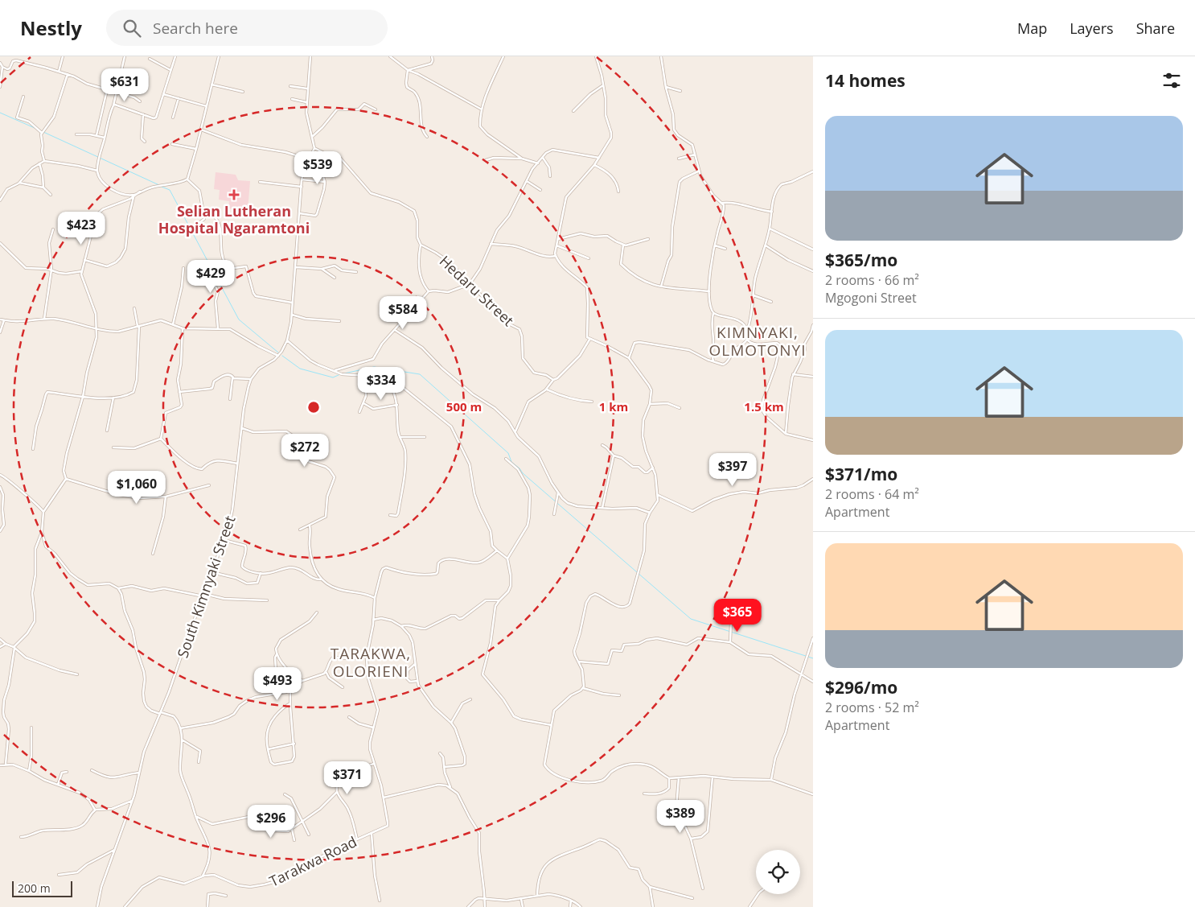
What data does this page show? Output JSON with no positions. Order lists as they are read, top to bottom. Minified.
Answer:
{"streets":{"street":["Hedaru Street","South Kimnyaki Street","Tarakwa Road"]},"districts":["KIMNYAKI, OLMOTONYI","TARAKWA, OLORIENI"],"places":{"health":["Selian Lutheran Hospital Ngaramtoni"]},"scale_bar":"200 m","page":{"header":"Nestly","search":"Search here","nav":["Map","Layers","Share"],"heading":"14 homes","price":["$631","$539","$423","$429","$584","$334","$272","$397","$1,060","$365","$493","$371","$389","$296"],"list":[{"name":"$365/mo","note":"2 rooms · 66 m² · Mgogoni Street"},{"name":"$371/mo","note":"2 rooms · 64 m² · Apartment"},{"name":"$296/mo","note":"2 rooms · 52 m² · Apartment"}],"scale":"200 m"},"rings":["500 m","1 km","1.5 km"]}
